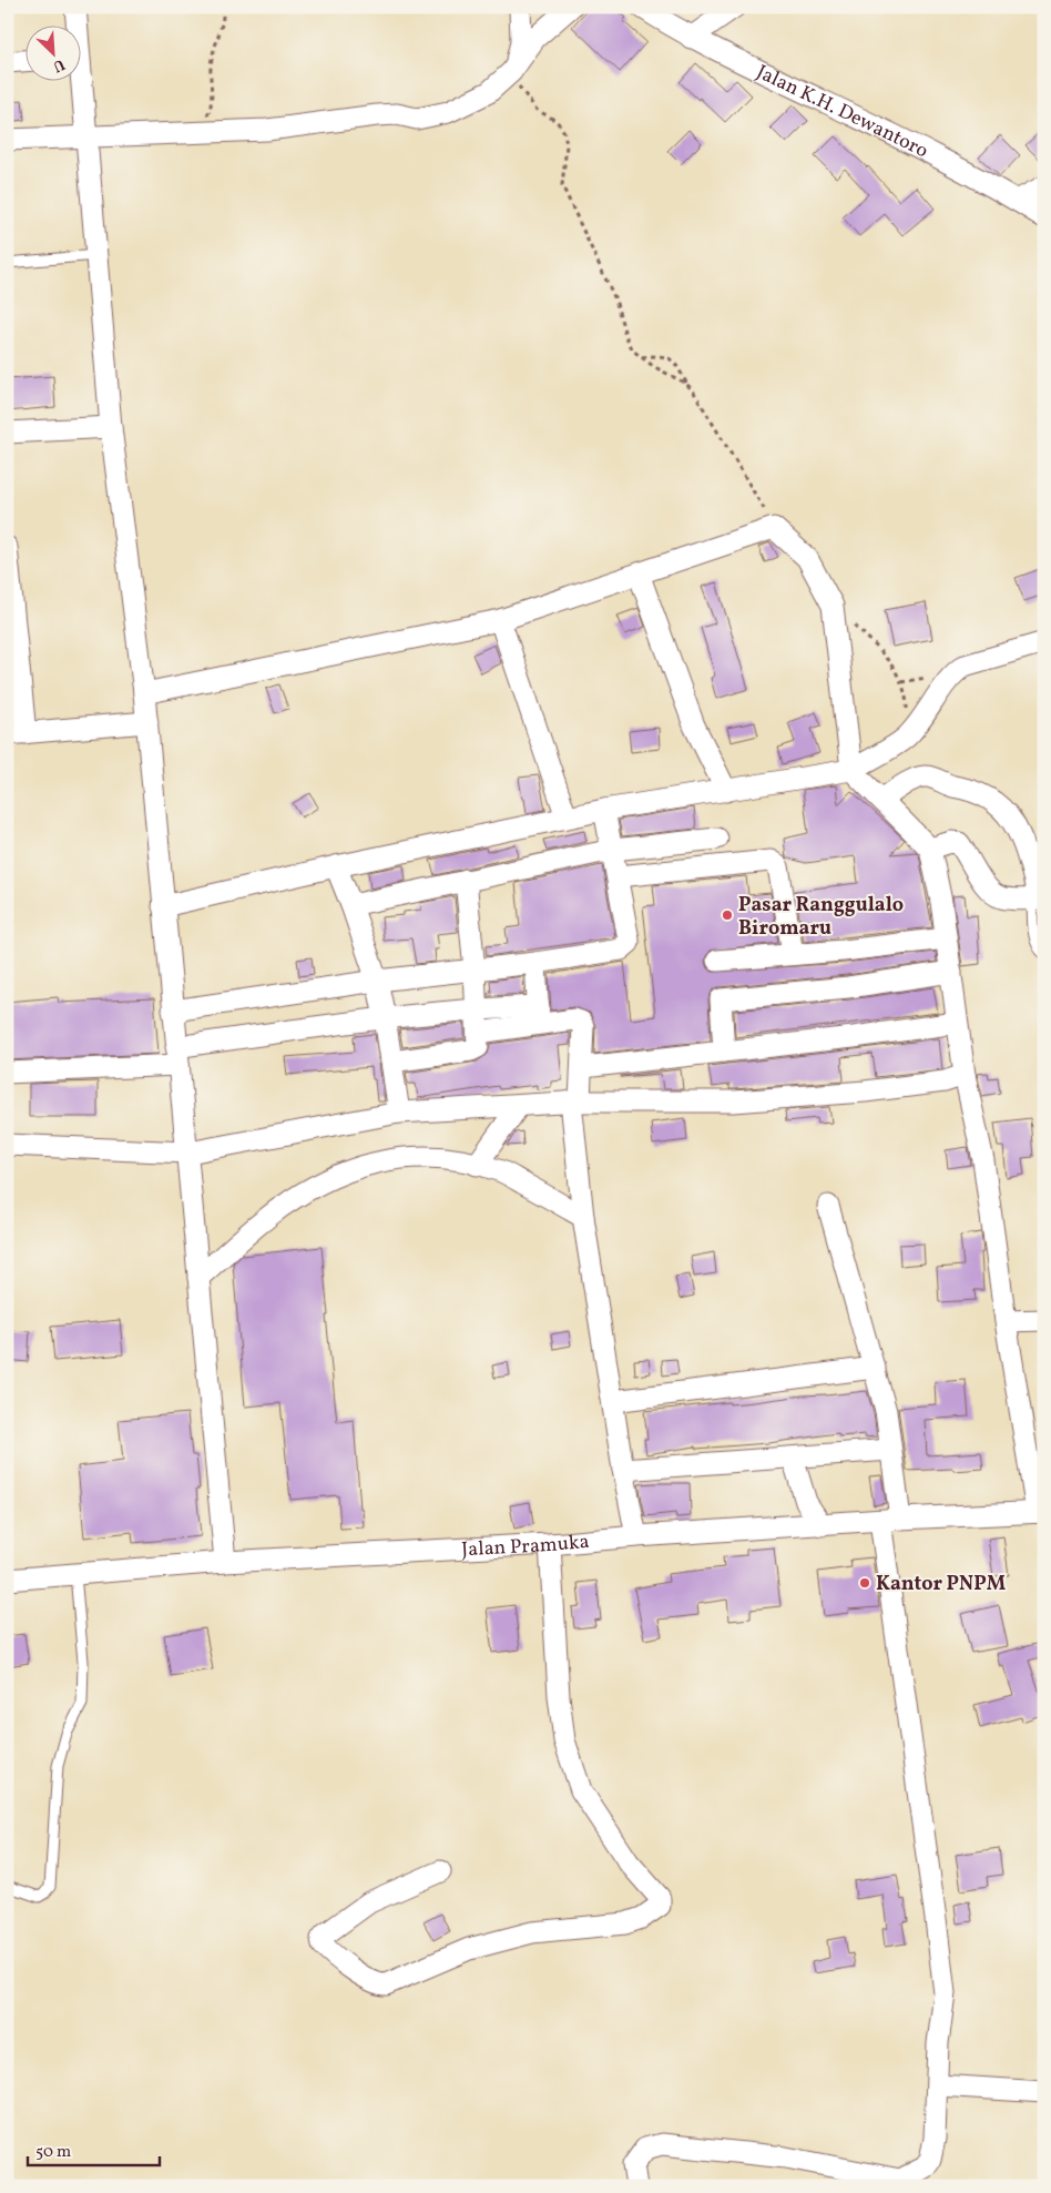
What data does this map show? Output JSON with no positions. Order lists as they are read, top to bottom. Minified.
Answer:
{"streets":{"street":["Jalan K.H. Dewantoro","Jalan Pramuka"]},"places":["Pasar Ranggulalo Biromaru","Kantor PNPM"],"scale_bar":"50 m","north":"bottom right"}
